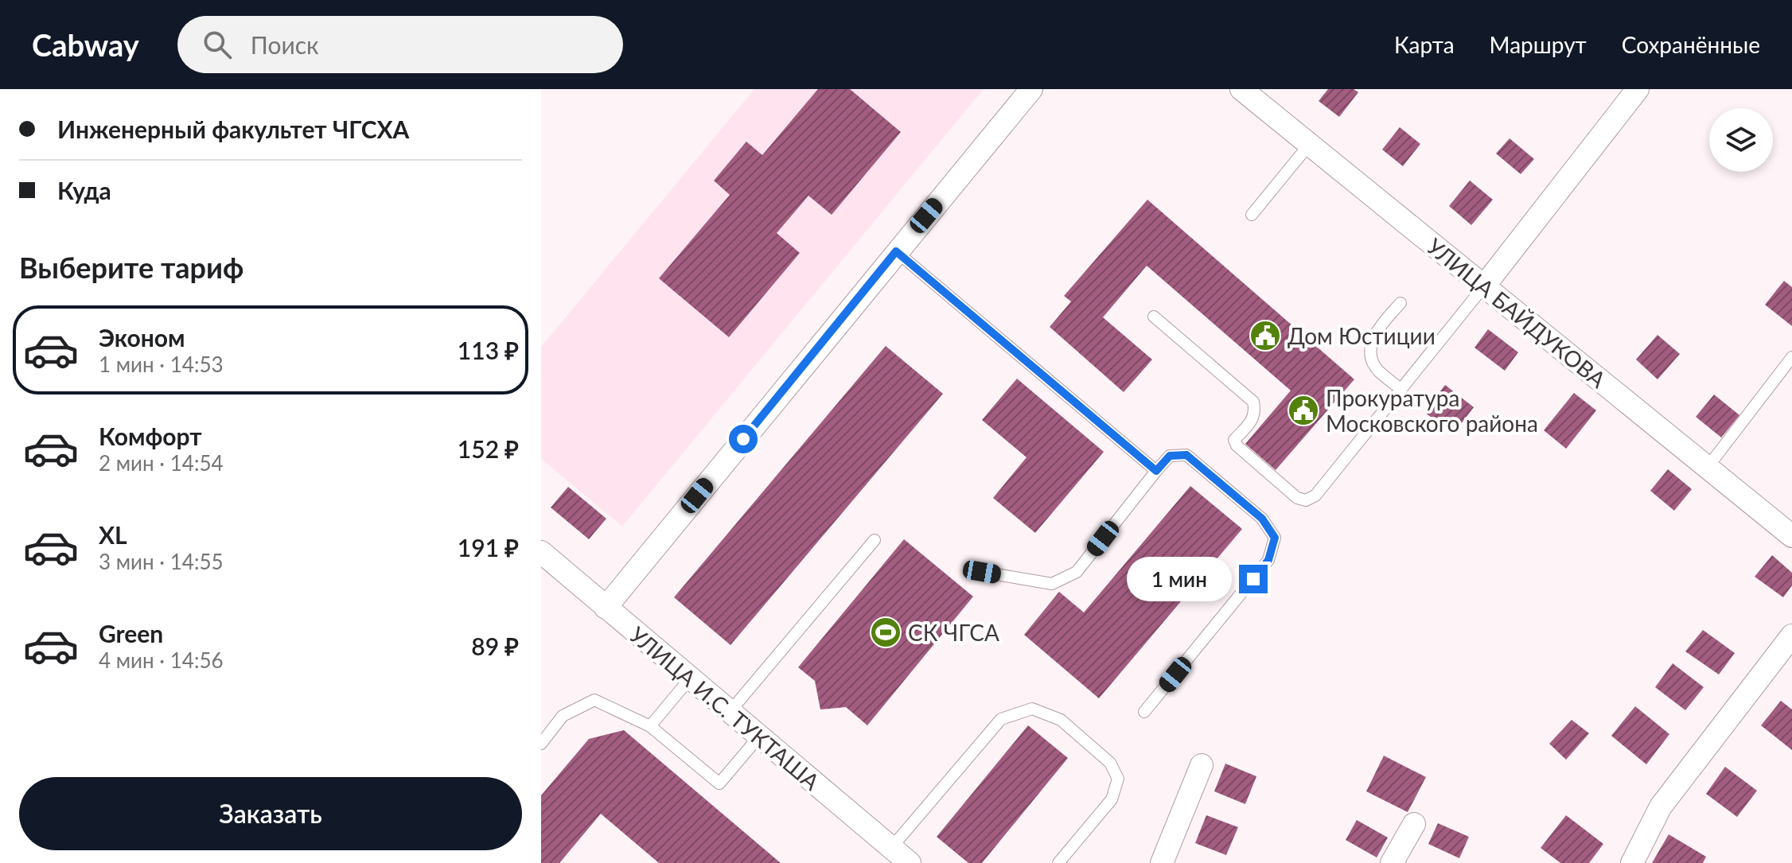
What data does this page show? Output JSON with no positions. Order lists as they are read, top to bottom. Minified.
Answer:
{"streets":{"street":["УЛИЦА БАЙДУКОВА","УЛИЦА И.С. ТУКТАША"]},"places":{"public building":["Дом Юстиции","Прокуратура Московского района"],"sports":["СК ЧГСА"]},"page":{"header":"Cabway","search":"Поиск","nav":["Карта","Маршрут","Сохранённые"],"banner":["Инженерный факультет ЧГСХА","Куда"],"heading":"Выберите тариф","list":[{"name":"Эконом","note":"1 мин · 14:53","value":"113 ₽"},{"name":"Комфорт","note":"2 мин · 14:54","value":"152 ₽"},{"name":"XL","note":"3 мин · 14:55","value":"191 ₽"},{"name":"Green","note":"4 мин · 14:56","value":"89 ₽"}],"bubble":"1 мин","buttons":"Заказать"}}
